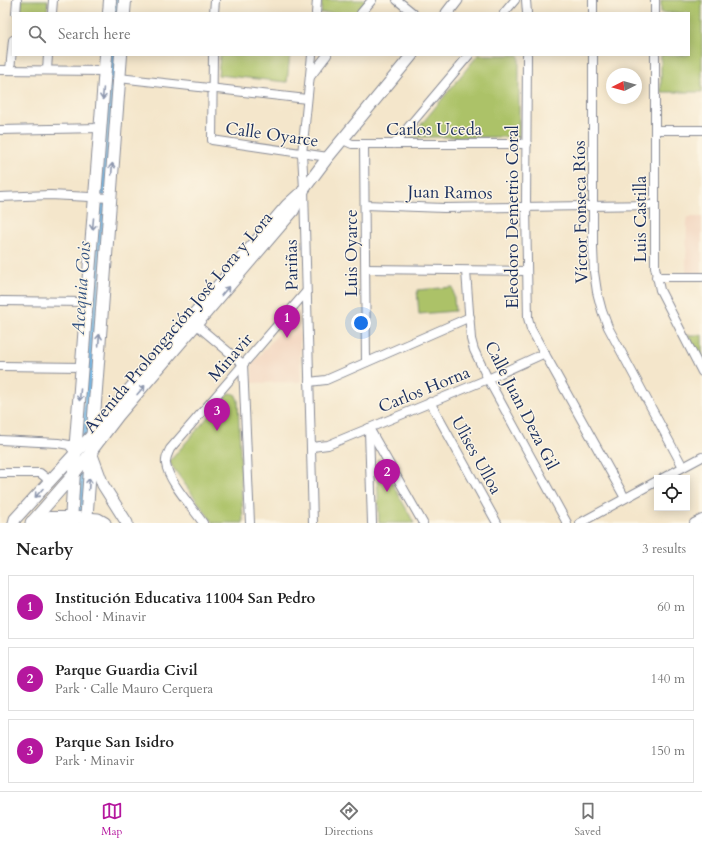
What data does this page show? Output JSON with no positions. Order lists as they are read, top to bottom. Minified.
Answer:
{"streets":{"street":["Carlos Uceda","Calle Oyarce","Juan Ramos","Víctor Fonseca Ríos","Eleodoro Demetrio Coral","Luis Castilla","Luis Oyarce","Pariñas","Avenida Prolongación José Lora y Lora","Minavir","Carlos Horna","Calle Juan Deza Gil","Ulises Ulloa"]},"crossings":[["Carlos Uceda","Eleodoro Demetrio Coral"],["Carlos Uceda","Luis Oyarce"],["Carlos Uceda","Avenida Prolongación José Lora y Lora"],["Calle Oyarce","Pariñas"],["Calle Oyarce","Avenida Prolongación José Lora y Lora"],["Juan Ramos","Víctor Fonseca Ríos"],["Juan Ramos","Eleodoro Demetrio Coral"],["Juan Ramos","Luis Castilla"],["Juan Ramos","Luis Oyarce"],["Eleodoro Demetrio Coral","Carlos Horna"],["Pariñas","Avenida Prolongación José Lora y Lora"],["Pariñas","Minavir"],["Pariñas","Carlos Horna"],["Carlos Horna","Calle Juan Deza Gil"],["Carlos Horna","Ulises Ulloa"]],"water":["Acequia Cois"],"north":"left","page":{"search":"Search here","pins":["1","3","2"],"heading":["Nearby","3 results"],"list":[{"mark":"1","name":"Institución Educativa 11004 San Pedro","note":"School · Minavir","value":"60 m"},{"mark":"2","name":"Parque Guardia Civil","note":"Park · Calle Mauro Cerquera","value":"140 m"},{"mark":"3","name":"Parque San Isidro","note":"Park · Minavir","value":"150 m"}],"nav":["Map","Directions","Saved"]}}
